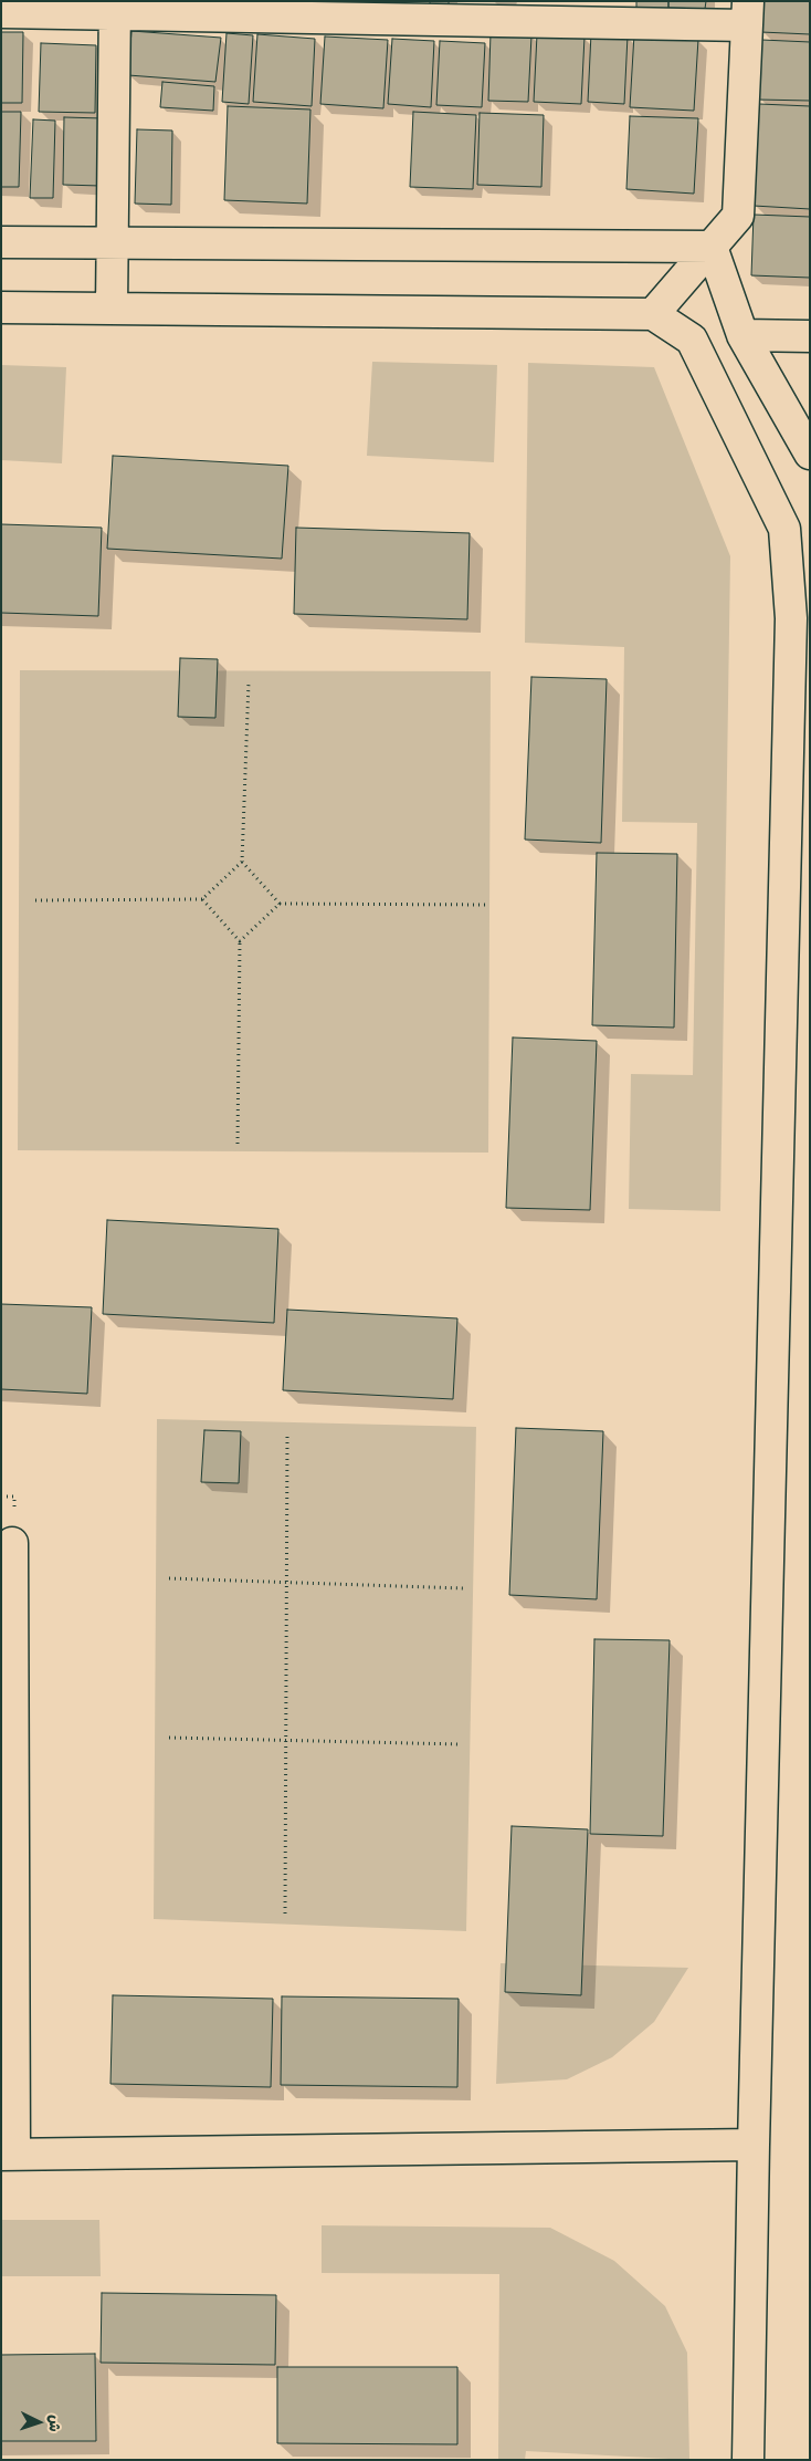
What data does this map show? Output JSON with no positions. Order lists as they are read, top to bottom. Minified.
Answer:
{"north":"right"}
